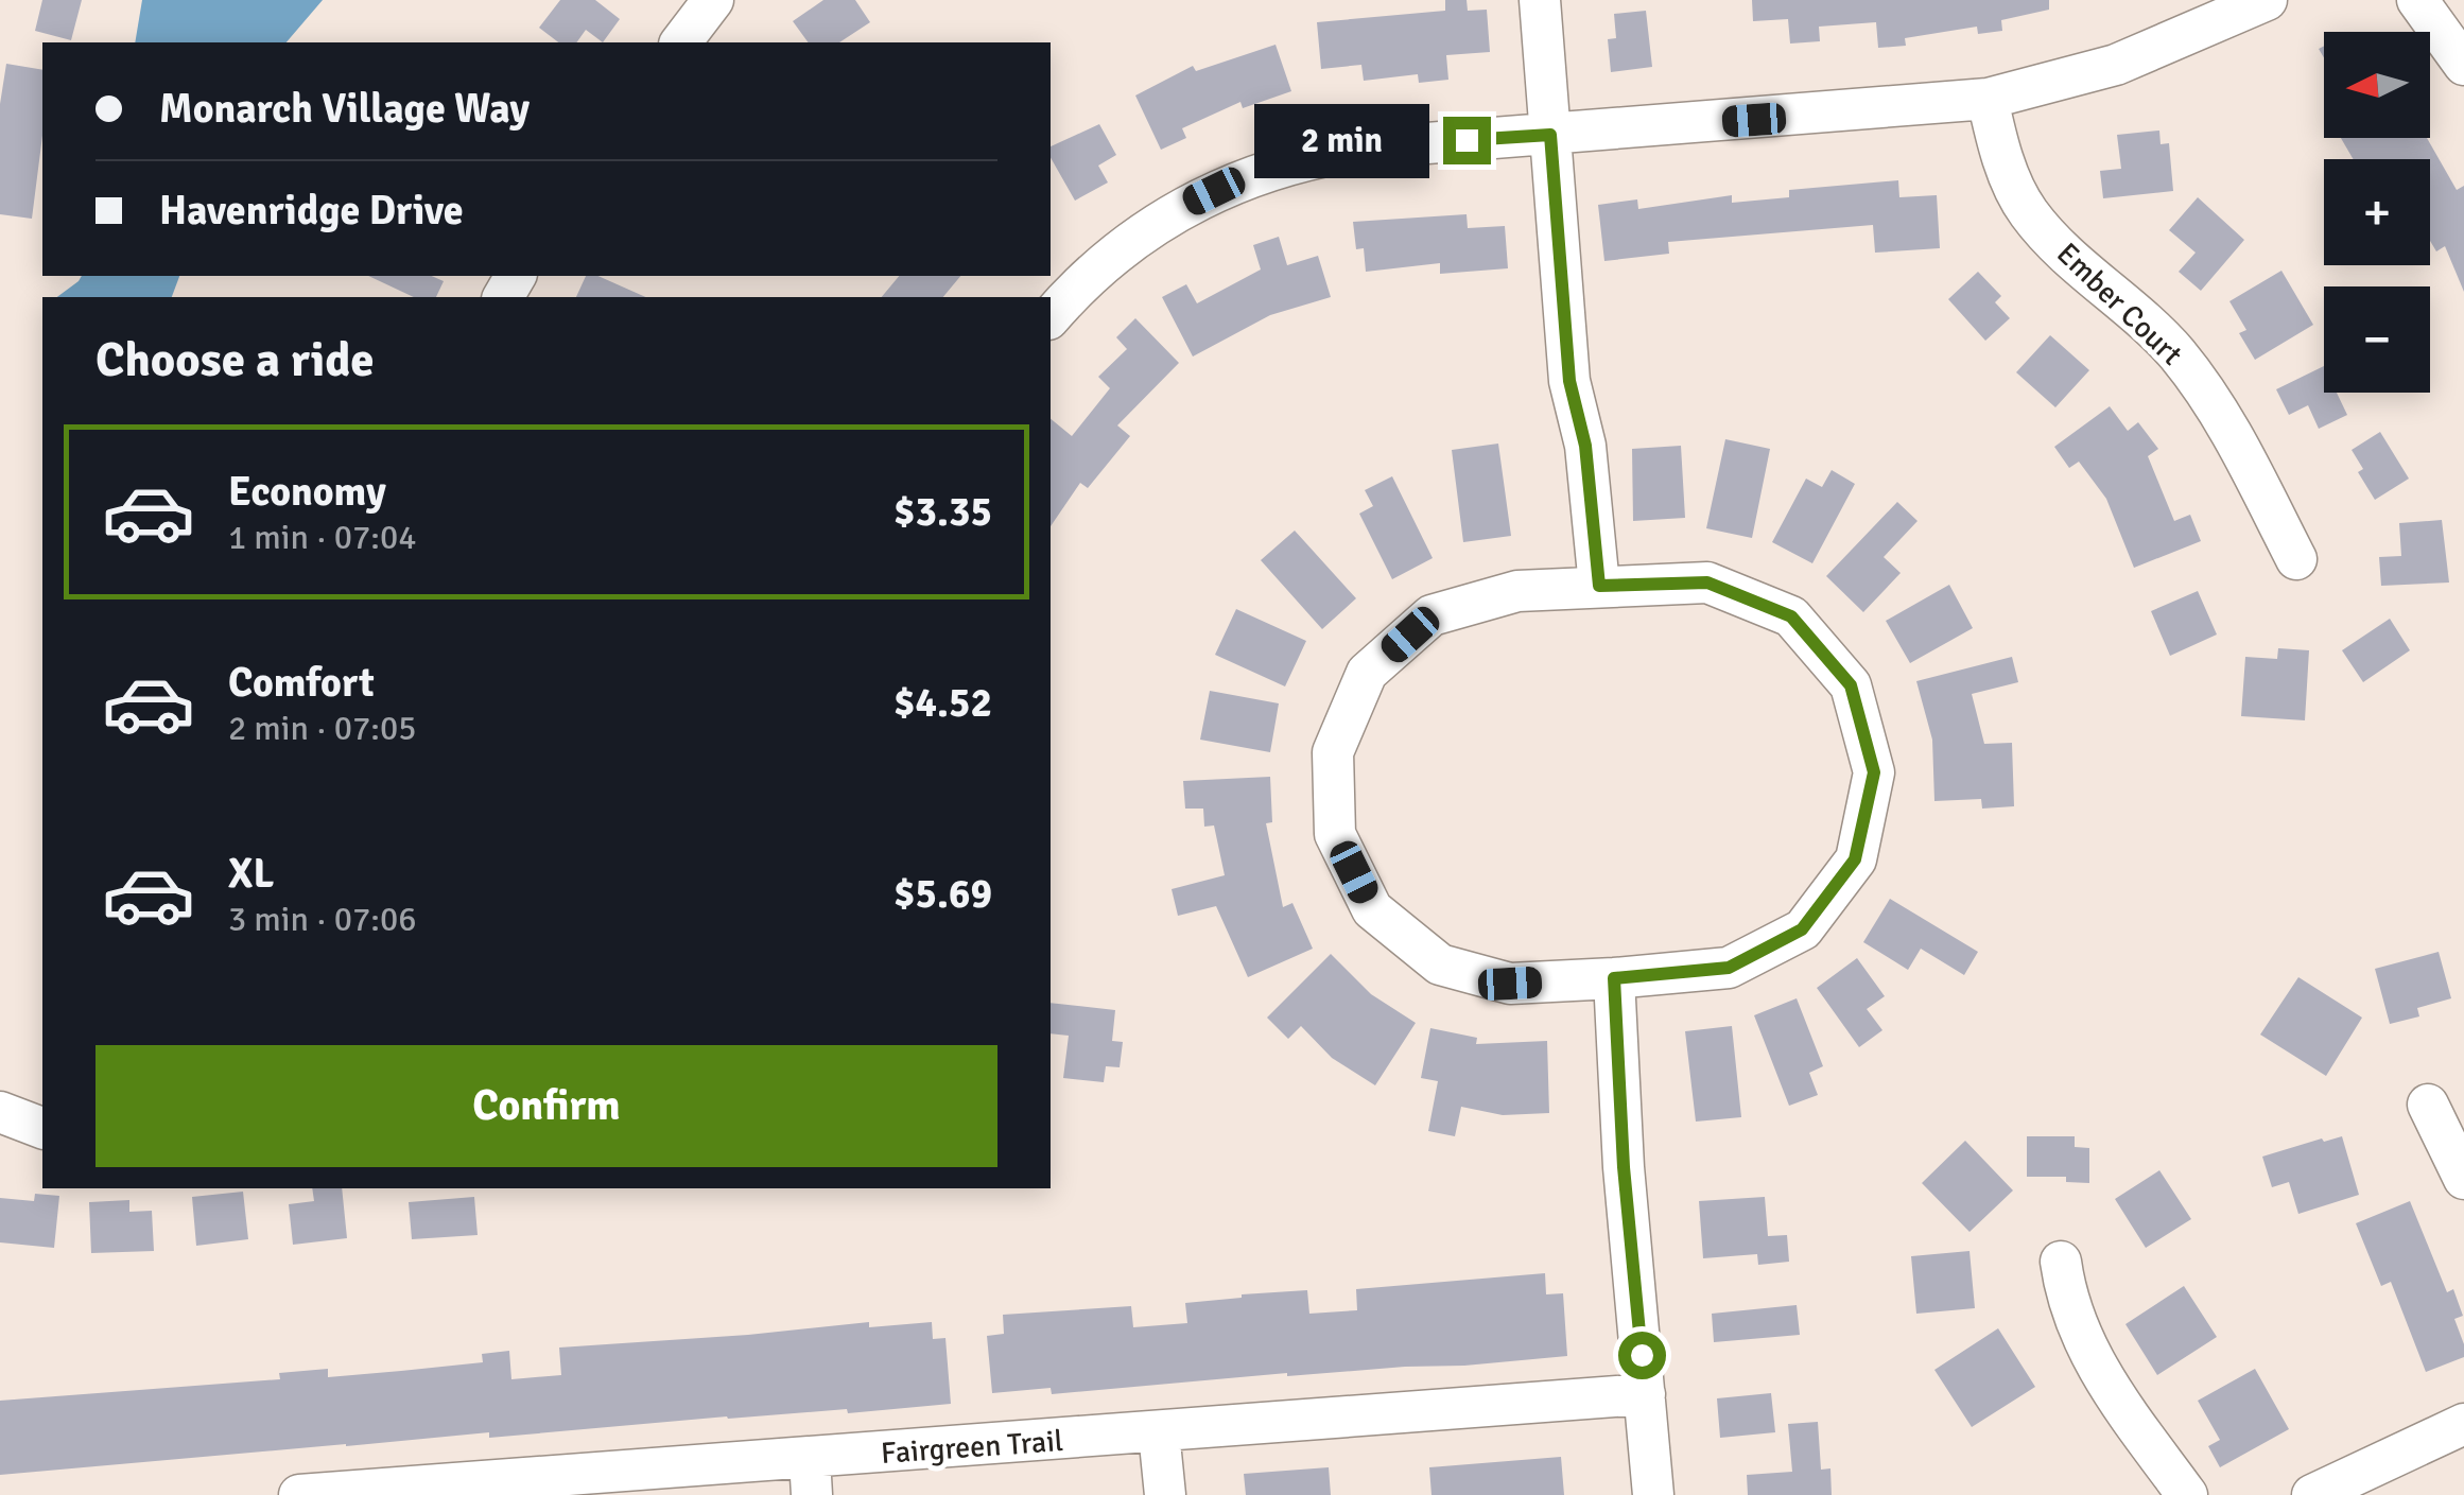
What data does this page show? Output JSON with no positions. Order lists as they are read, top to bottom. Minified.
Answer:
{"streets":{"street":["Ember Court","Fairgreen Trail"]},"north":"left","page":{"map_buttons":["+","−"],"banner":["Monarch Village Way","Havenridge Drive"],"bubble":"2 min","heading":"Choose a ride","list":[{"name":"Economy","note":"1 min · 07:04","value":"$3.35"},{"name":"Comfort","note":"2 min · 07:05","value":"$4.52"},{"name":"XL","note":"3 min · 07:06","value":"$5.69"}],"buttons":"Confirm"}}
